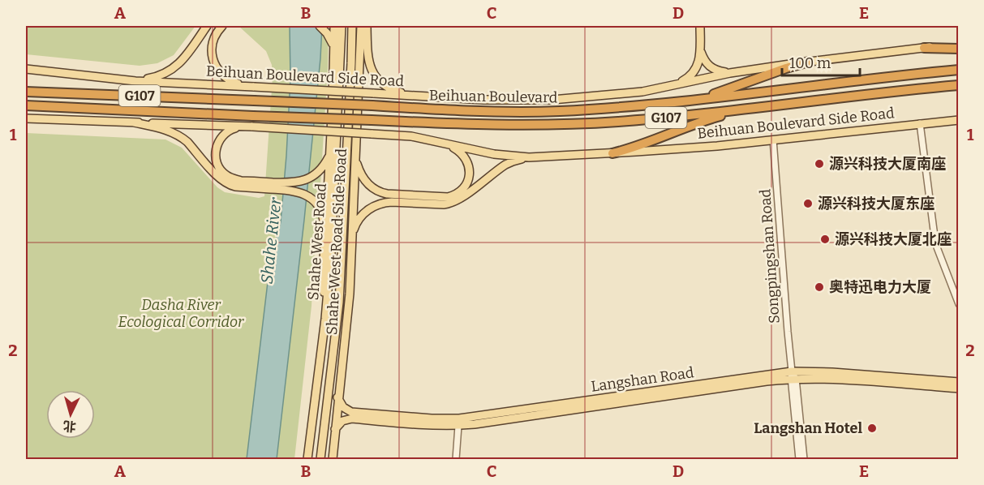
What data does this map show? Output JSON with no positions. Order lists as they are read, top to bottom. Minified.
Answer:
{"streets":{"highway":["G107","Beihuan Boulevard"],"main road":["Beihuan Boulevard Side Road","Shahe West Road","Shahe West Road Side Road","Langshan Road"],"street":["Songpingshan Road"]},"crossings":[["Beihuan Boulevard Side Road","Songpingshan Road"],["Shahe West Road","Shahe West Road Side Road"],["Shahe West Road Side Road","Langshan Road"],["Songpingshan Road","Langshan Road"]],"water":["Shahe River"],"parks":["Dasha River Ecological Corridor"],"places":["源兴科技大厦南座","源兴科技大厦东座","源兴科技大厦北座","奥特迅电力大厦","Langshan Hotel"],"scale_bar":"100 m","north":"bottom","grid":{"columns":["A","B","C","D","E"],"rows":["1","2"]}}
